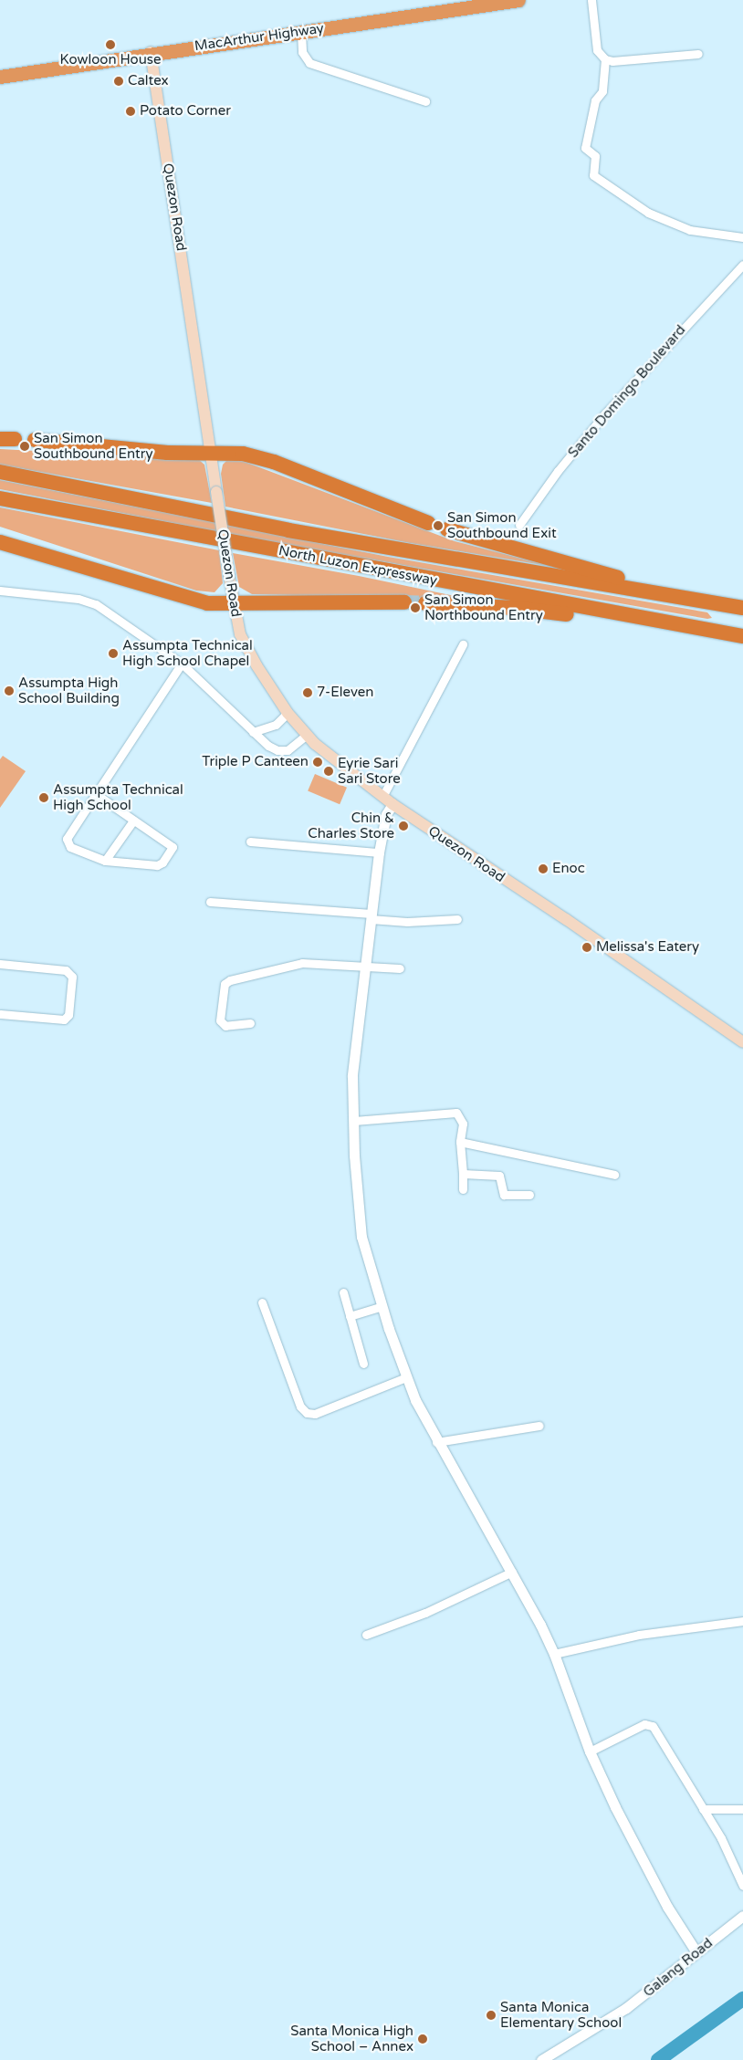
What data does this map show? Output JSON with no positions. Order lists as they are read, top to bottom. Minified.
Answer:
{"streets":{"highway":["MacArthur Highway","North Luzon Expressway"],"main road":["Quezon Road"],"street":["Santo Domingo Boulevard","Galang Road"]},"crossings":[["MacArthur Highway","Quezon Road"]],"places":["Kowloon House","Caltex","Potato Corner","San Simon Southbound Entry","San Simon Southbound Exit","San Simon Northbound Entry","Assumpta Technical High School Chapel","Assumpta High School Building","7-Eleven","Triple P Canteen","Eyrie Sari Sari Store","Assumpta Technical High School","Chin & Charles Store","Enoc","Melissa's Eatery","Santa Monica Elementary School","Santa Monica High School – Annex"]}
